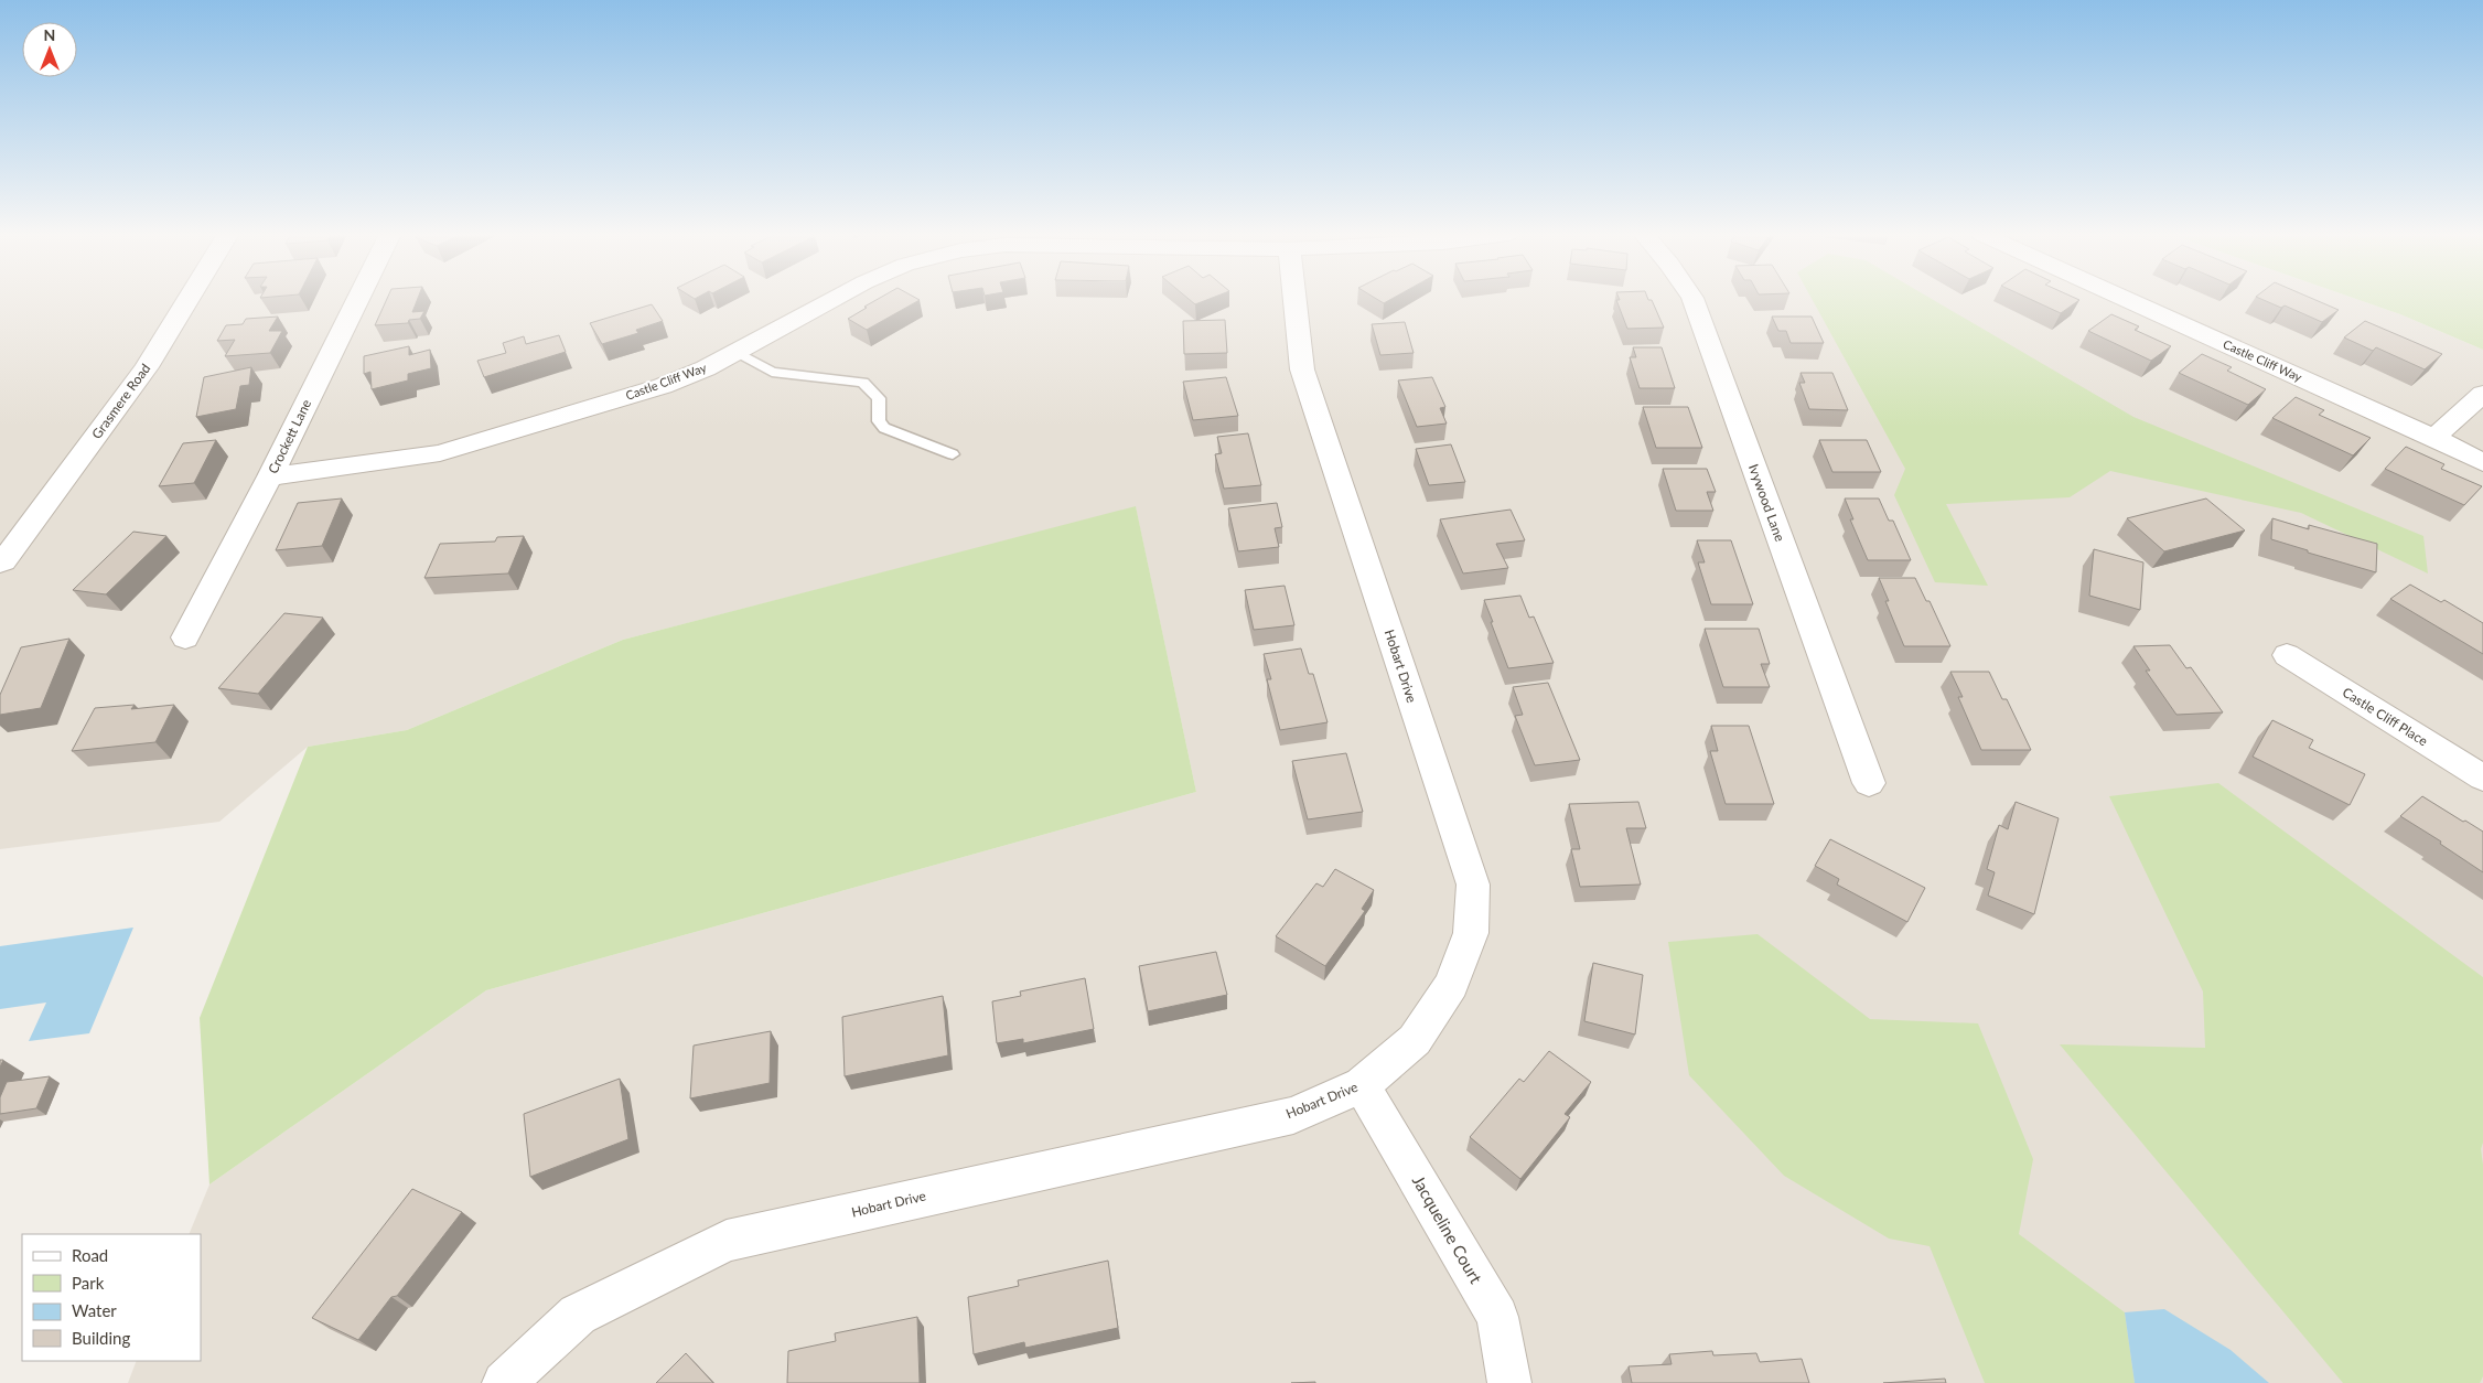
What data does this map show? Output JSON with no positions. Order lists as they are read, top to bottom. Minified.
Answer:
{"streets":{"street":["Castle Cliff Way","Grasmere Road","Crockett Lane","Ivywood Lane","Hobart Drive","Castle Cliff Place","Jacqueline Court"]},"crossings":[["Castle Cliff Way","Crockett Lane"],["Hobart Drive","Jacqueline Court"]],"legend":["Road","Park","Water","Building"],"north":"top"}
